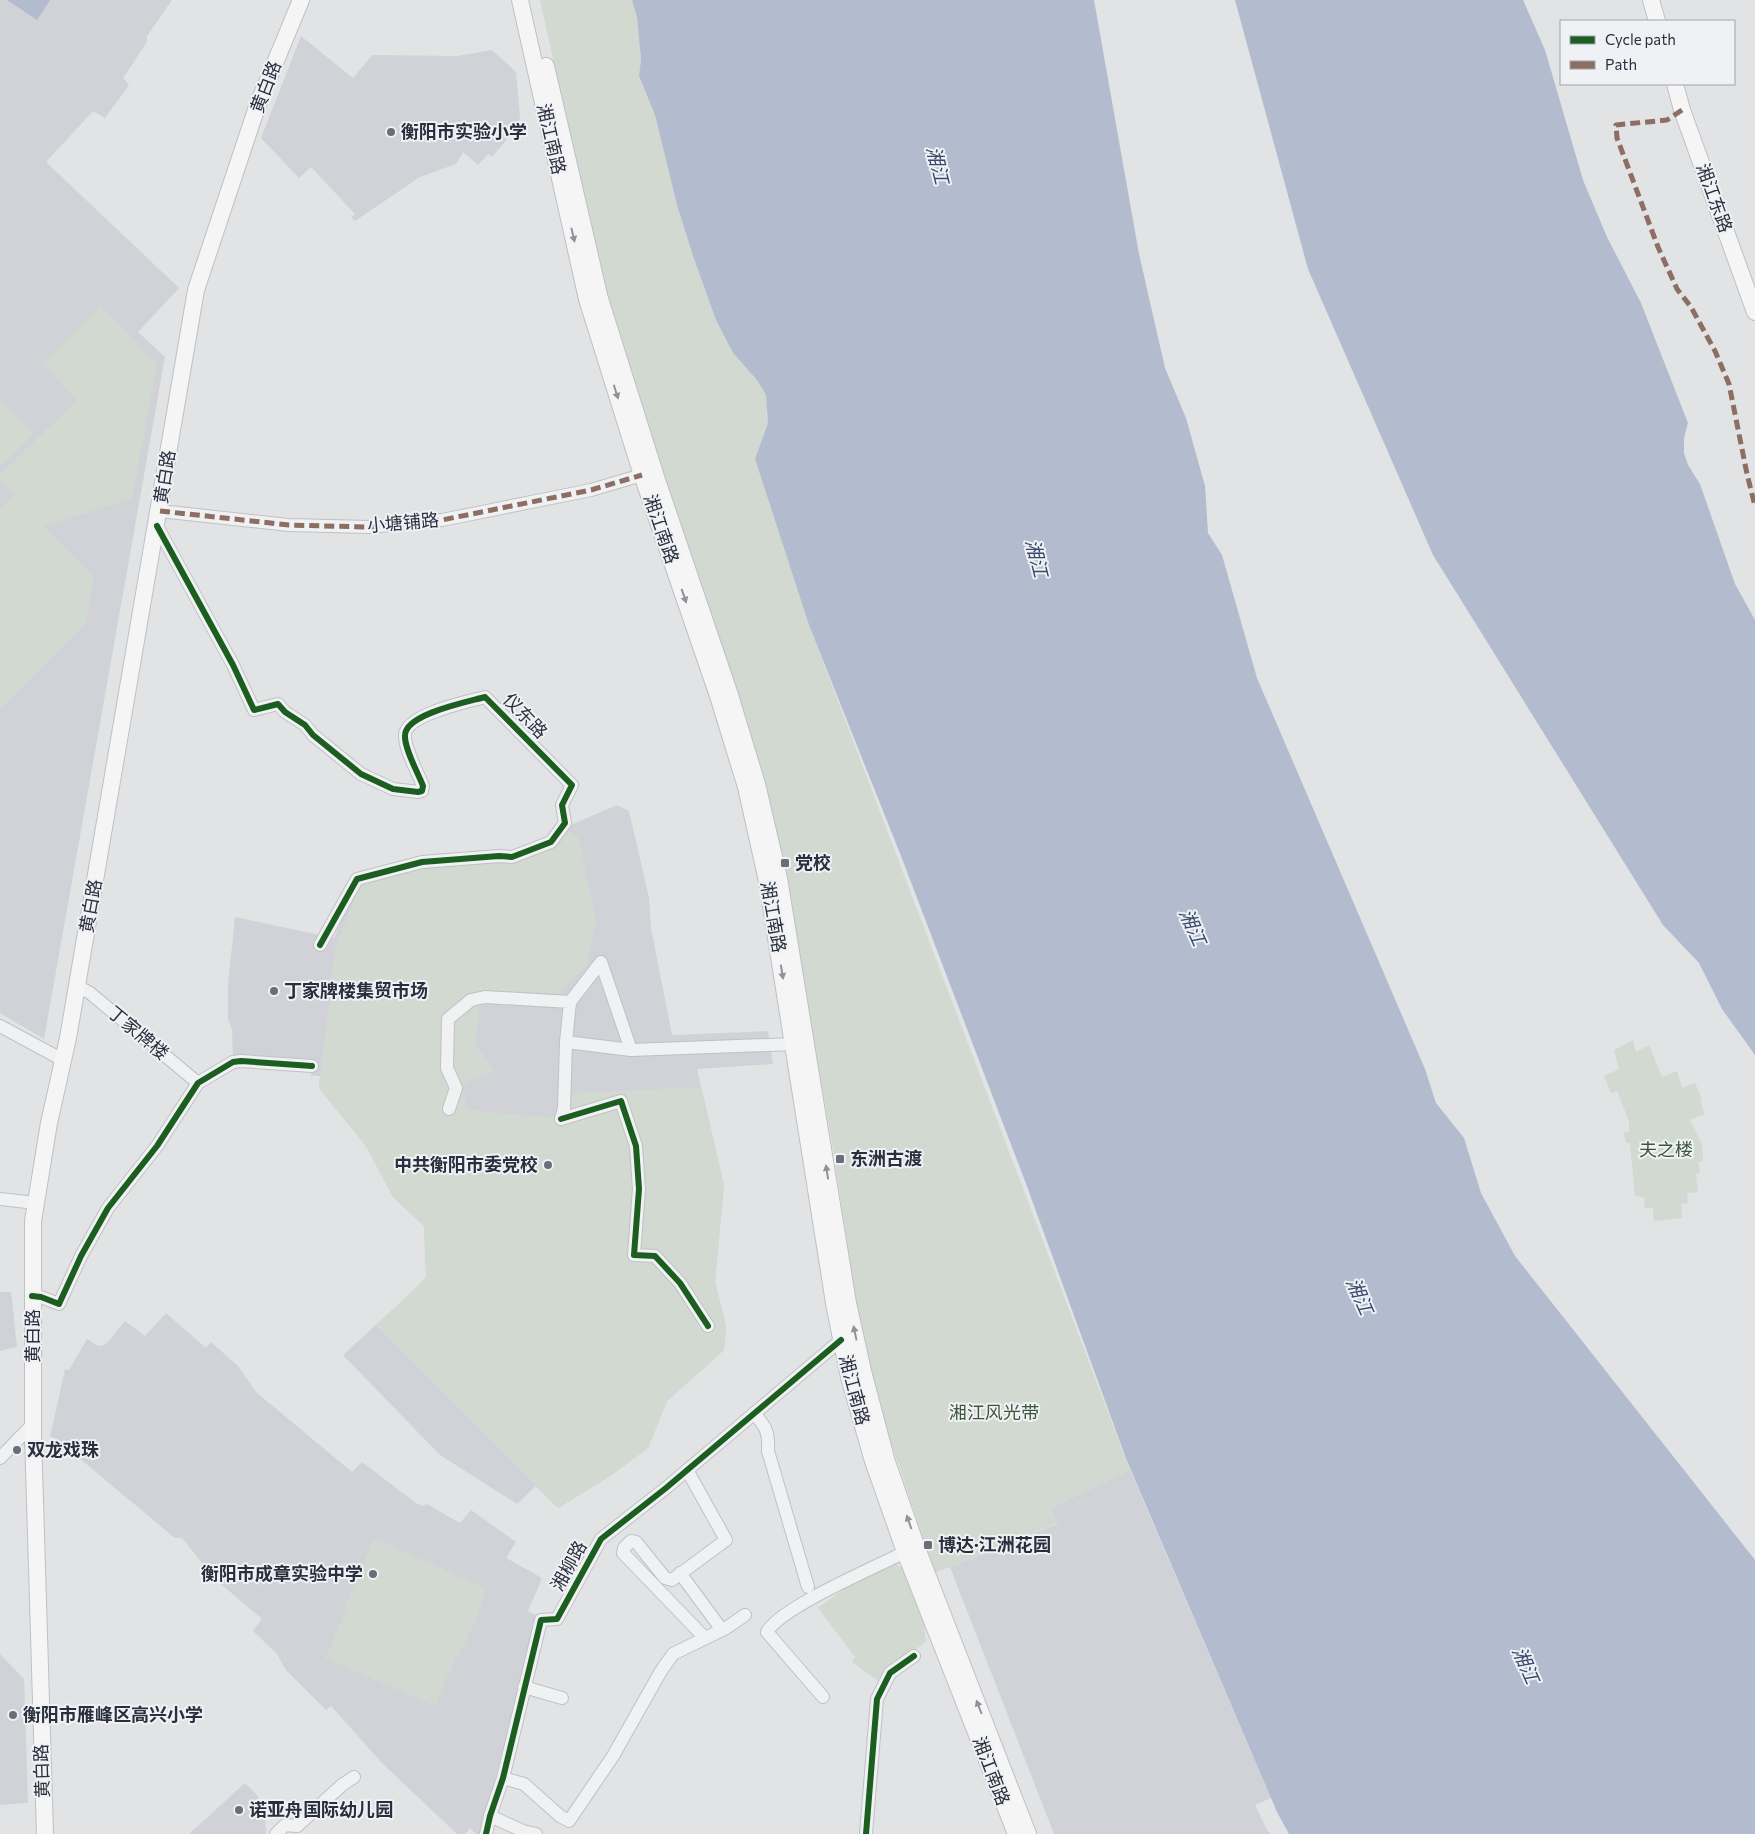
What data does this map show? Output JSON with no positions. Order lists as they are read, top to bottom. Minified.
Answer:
{"streets":{"main road":["黄白路","湘江南路","湘江东路"],"street":["小塘铺路","仪东路","丁家牌楼","湘柳路"]},"crossings":[["黄白路","小塘铺路"],["黄白路","仪东路"],["黄白路","丁家牌楼"],["湘江南路","小塘铺路"],["湘江南路","湘柳路"],["小塘铺路","仪东路"]],"water":["湘江"],"parks":["夫之楼","湘江风光带"],"places":{"other":["衡阳市实验小学","丁家牌楼集贸市场","中共衡阳市委党校","双龙戏珠","衡阳市成章实验中学","衡阳市雁峰区高兴小学","诺亚舟国际幼儿园"],"transit":["党校","东洲古渡","博达·江洲花园"]},"legend":["Cycle path","Path"]}
